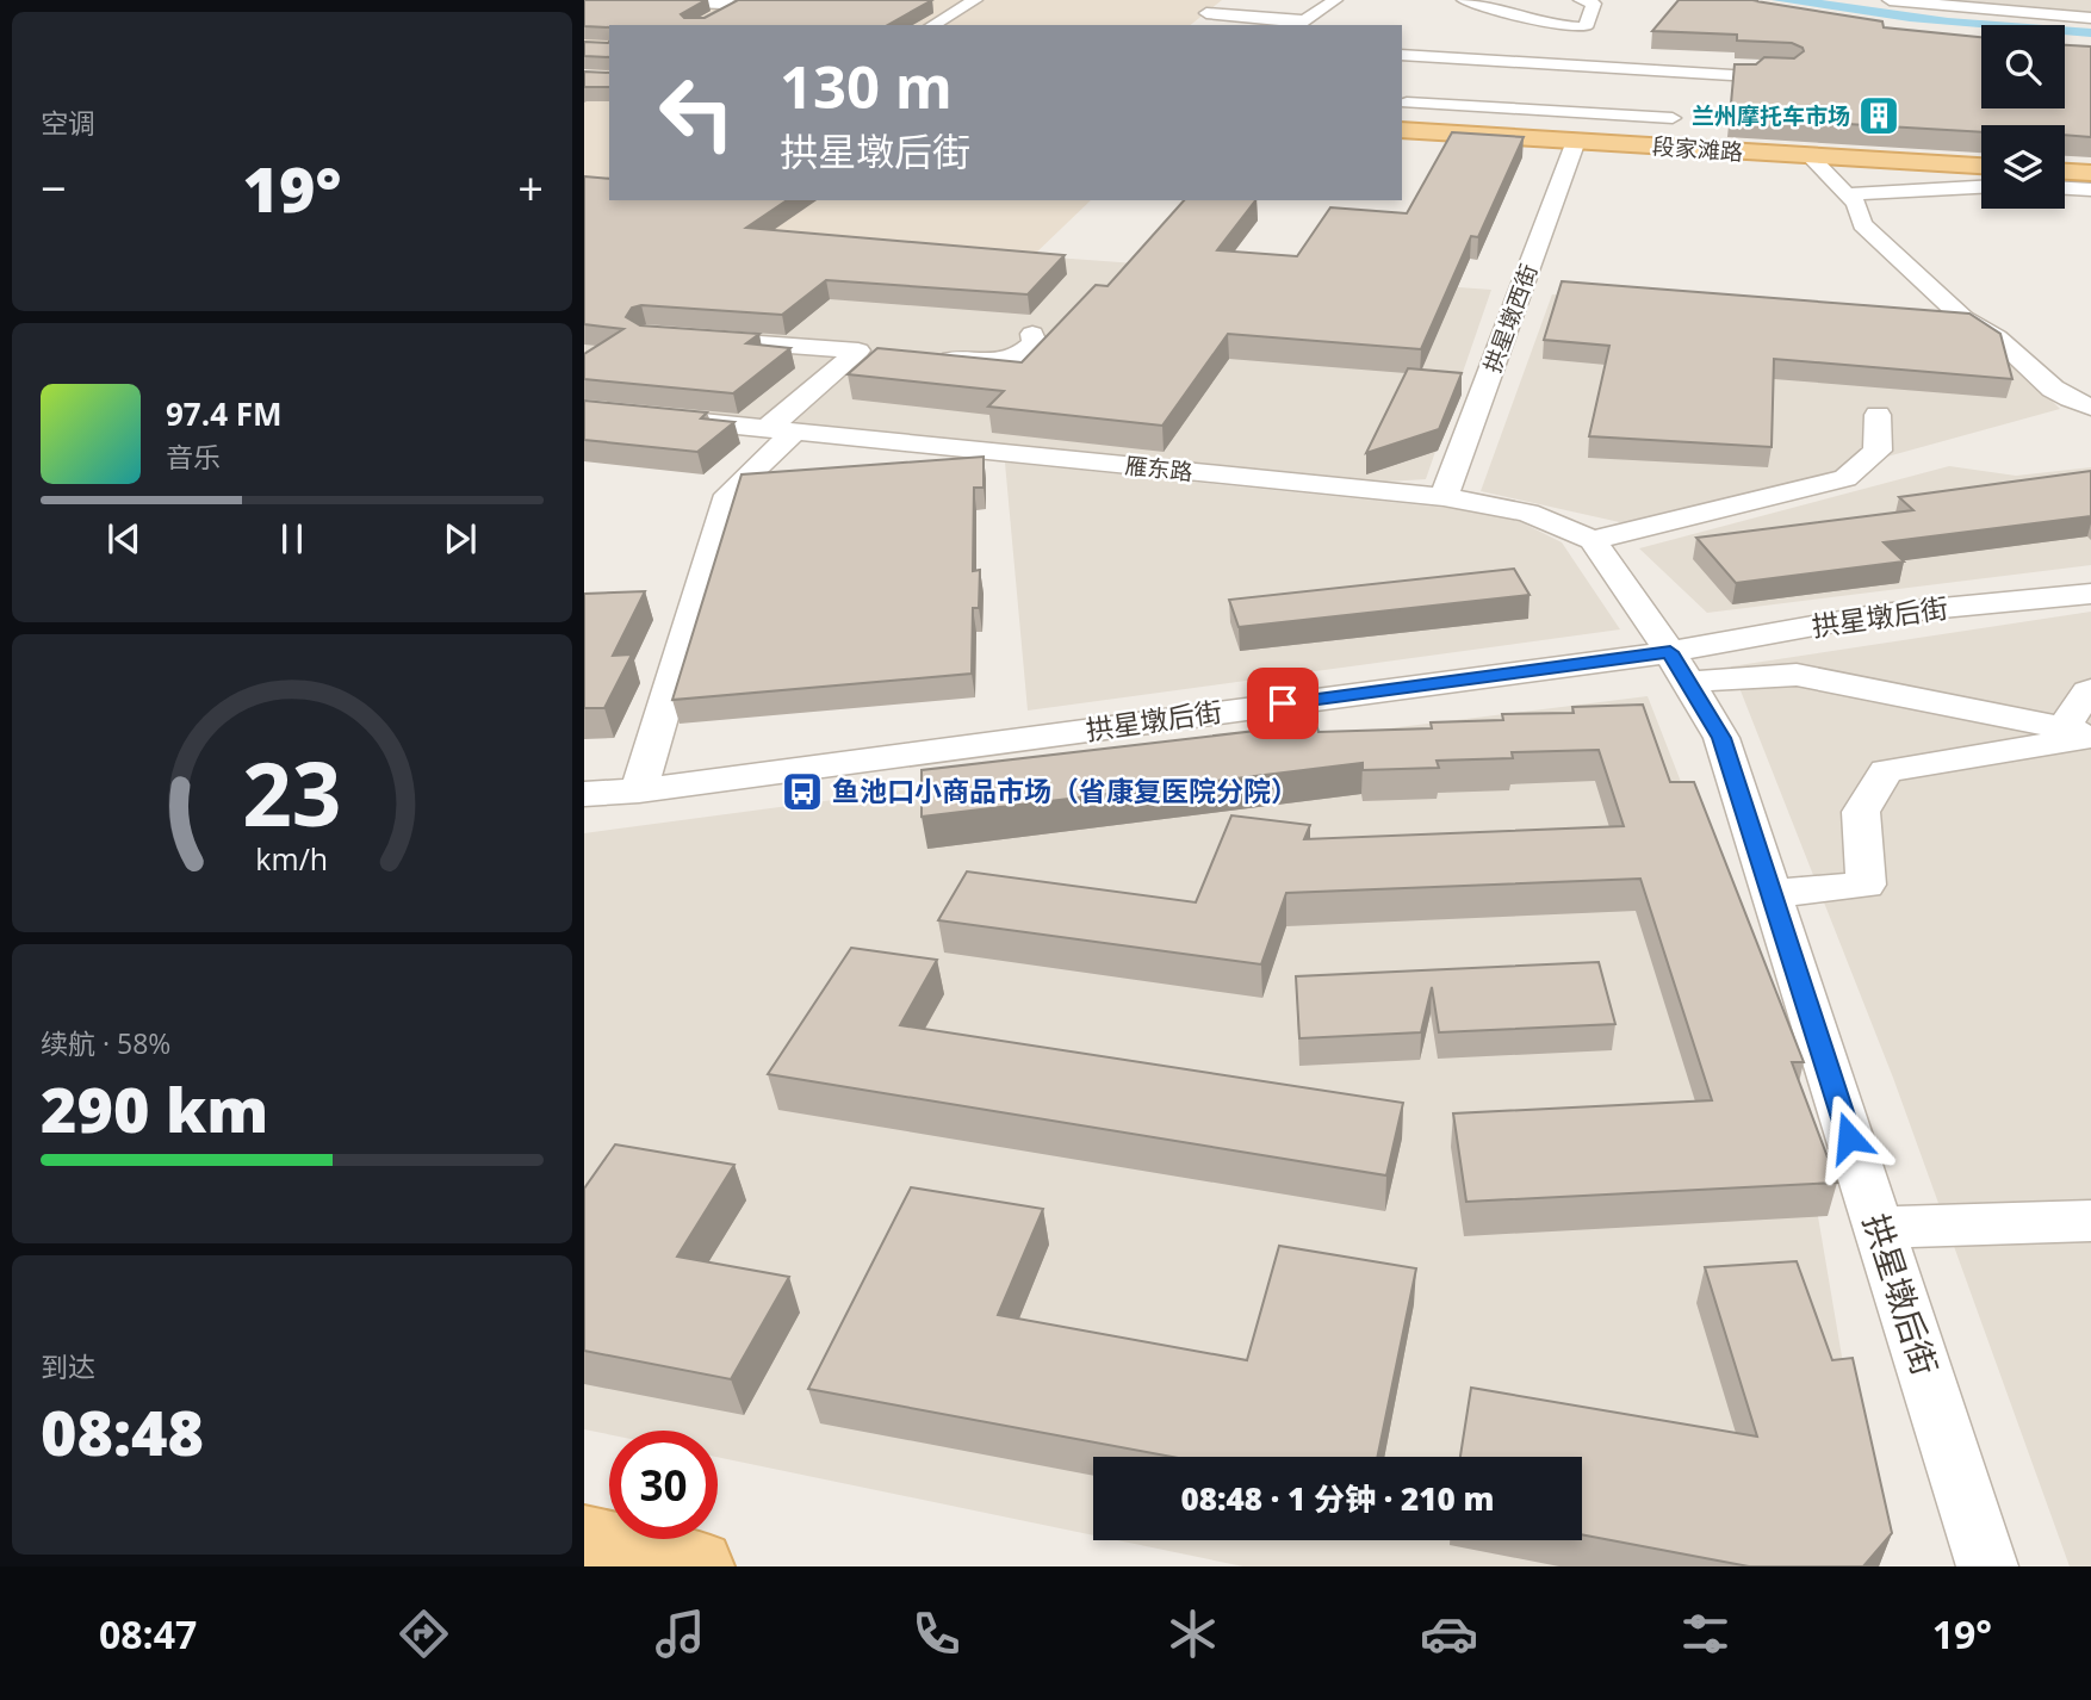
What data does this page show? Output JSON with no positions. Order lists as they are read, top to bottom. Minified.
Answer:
{"streets":{"main road":["段家滩路"],"street":["拱星墩西街","雁东路","拱星墩后街"]},"crossings":[["段家滩路","拱星墩西街"],["拱星墩西街","雁东路"]],"places":{"building":["兰州摩托车市场"],"bus stop":["鱼池口小商品市场（省康复医院分院）"]},"page":{"tile":["空调",["续航 · 58%","290 km"],["到达","08:48"]],"turn":["130 m","拱星墩后街"],"heat":["−","19°","+"],"song":["97.4 FM","音乐"],"limit":"30","trip":"08:48 · 1 分钟 · 210 m","tabs":["08:47","19°"],"gauge":["23","km/h"]}}
